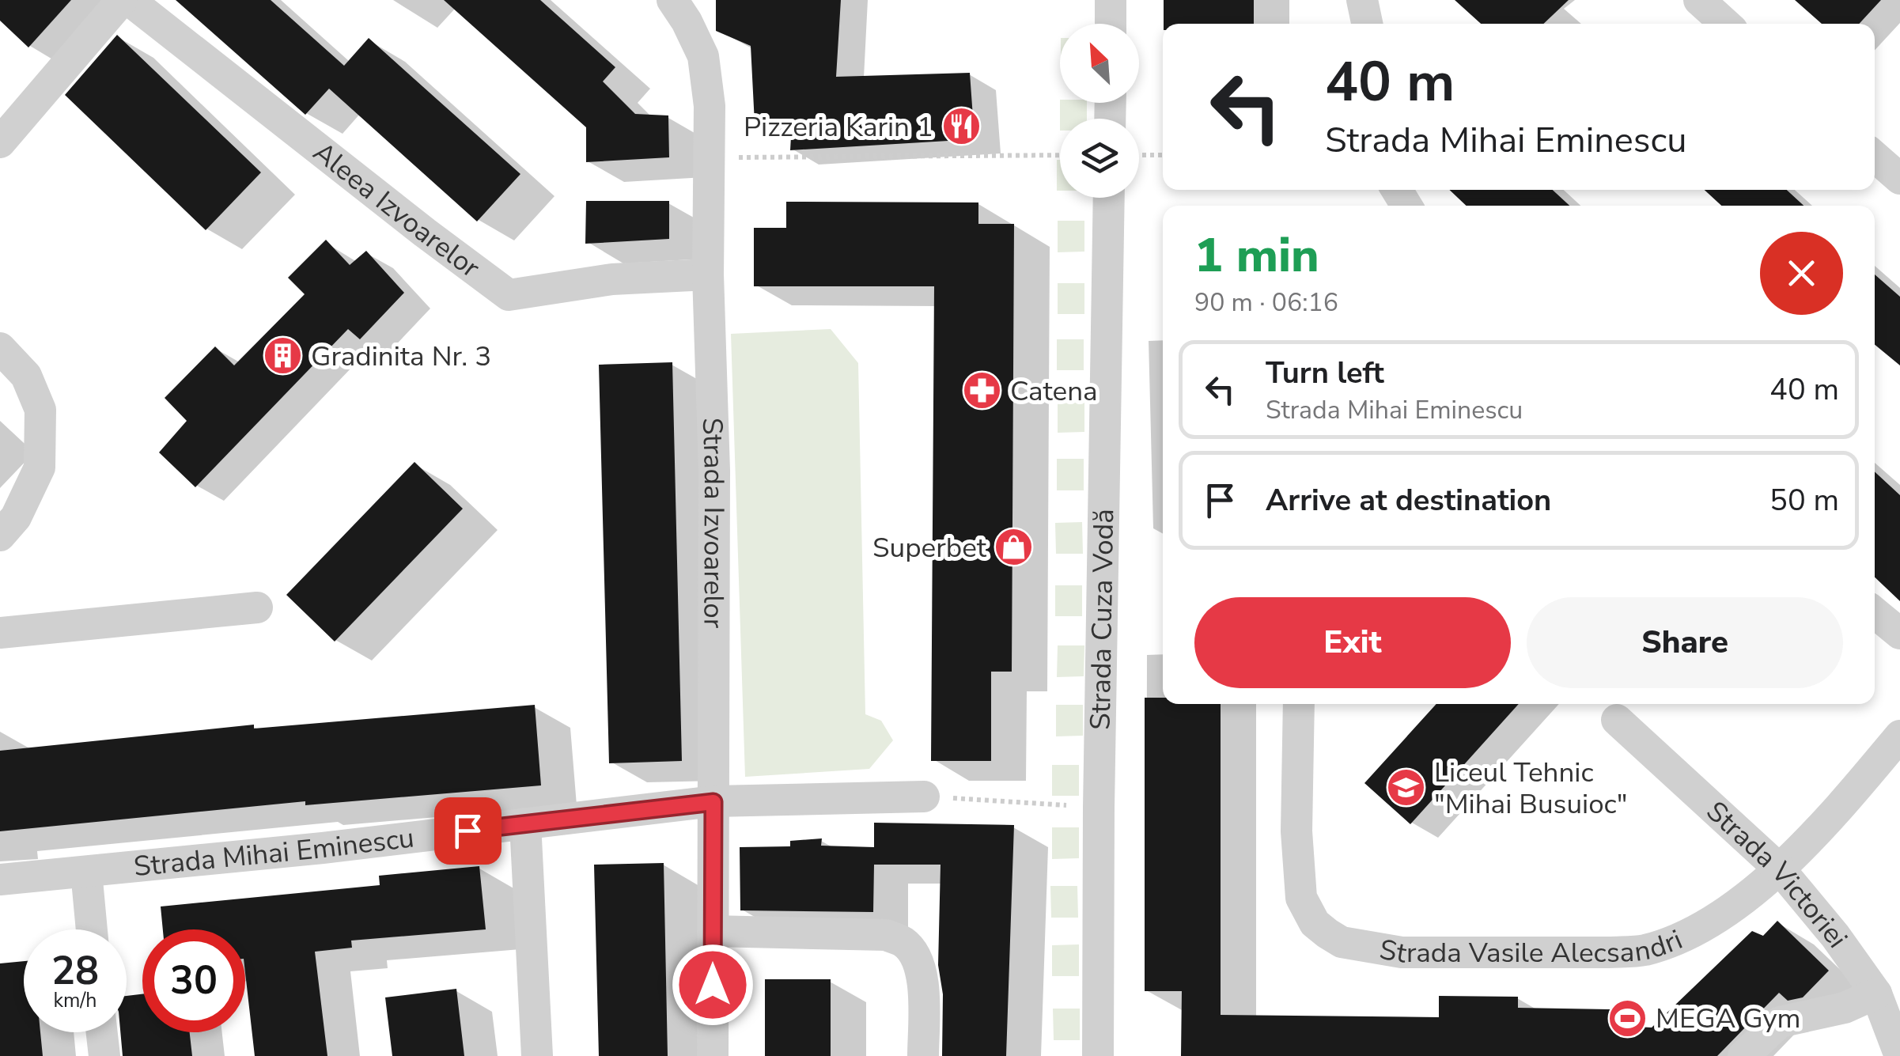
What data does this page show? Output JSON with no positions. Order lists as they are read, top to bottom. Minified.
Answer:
{"streets":{"street":["Aleea Izvoarelor","Strada Izvoarelor","Strada Cuza Vodă","Strada Mihai Eminescu","Strada Victoriei","Strada Vasile Alecsandri"]},"crossings":[["Aleea Izvoarelor","Strada Izvoarelor"],["Strada Izvoarelor","Strada Mihai Eminescu"],["Strada Victoriei","Strada Vasile Alecsandri"]],"places":{"restaurant":["Pizzeria Karin 1"],"building":["Gradinita Nr. 3"],"pharmacy":["Catena"],"shop":["Superbet"],"school or university":["Liceul Tehnic \"Mihai Busuioc\""],"sports":["MEGA Gym"]},"north":"top left","page":{"turn":["40 m","Strada Mihai Eminescu"],"heading":["1 min","90 m · 06:16"],"list":[{"name":"Turn left","note":"Strada Mihai Eminescu","value":"40 m"},{"name":"Arrive at destination","value":"50 m"}],"buttons":["Exit","Share"],"speed":"28 km/h","limit":"30"}}
